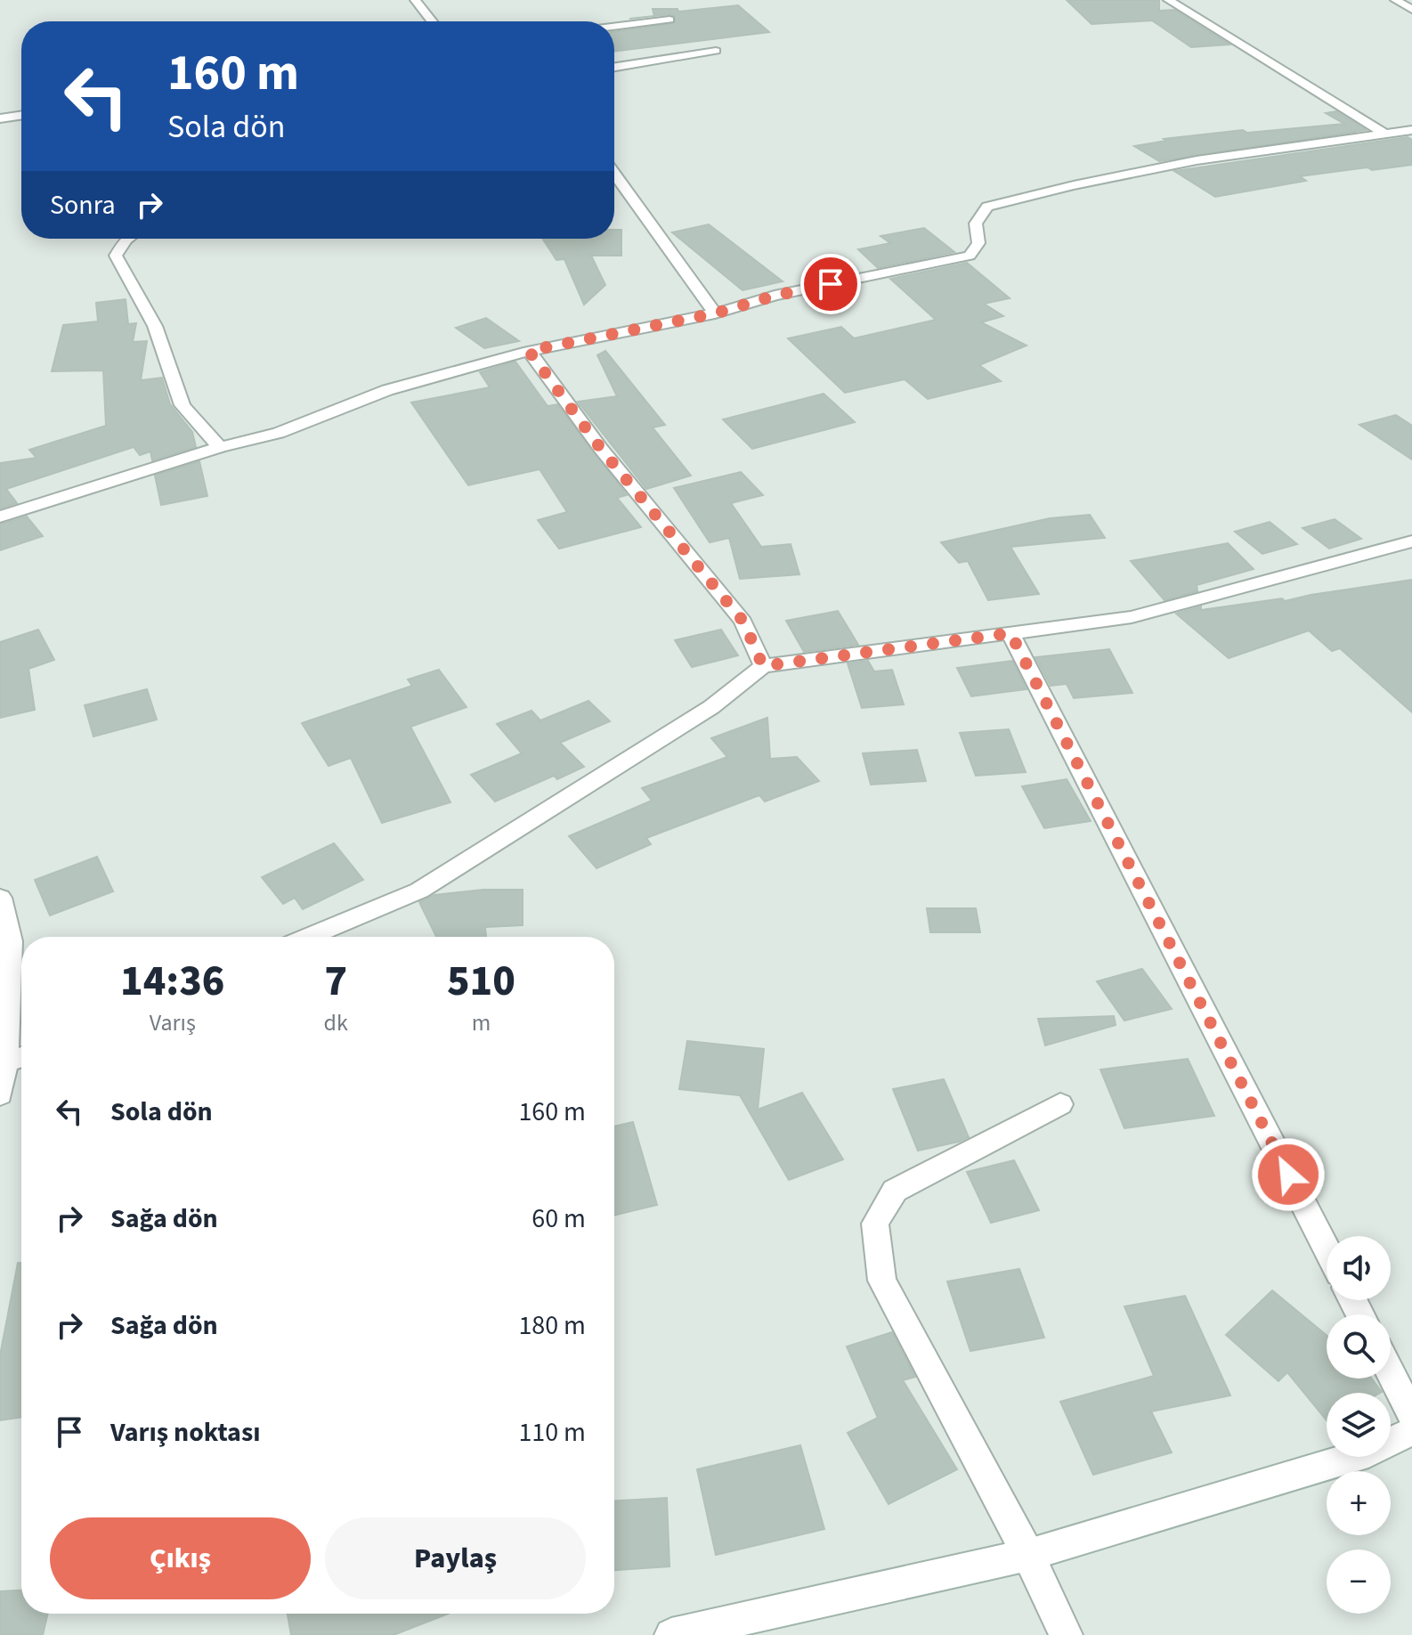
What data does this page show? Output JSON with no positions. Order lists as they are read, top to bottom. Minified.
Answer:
{"page":{"turn":["160 m","Sola dön"],"then":"Sonra","eta":["14:36","Varış","7","dk","510","m"],"list":[{"name":"Sola dön","value":"160 m"},{"name":"Sağa dön","value":"60 m"},{"name":"Sağa dön","value":"180 m"},{"name":"Varış noktası","value":"110 m"}],"map_buttons":["+","−"],"buttons":["Çıkış","Paylaş"]}}
